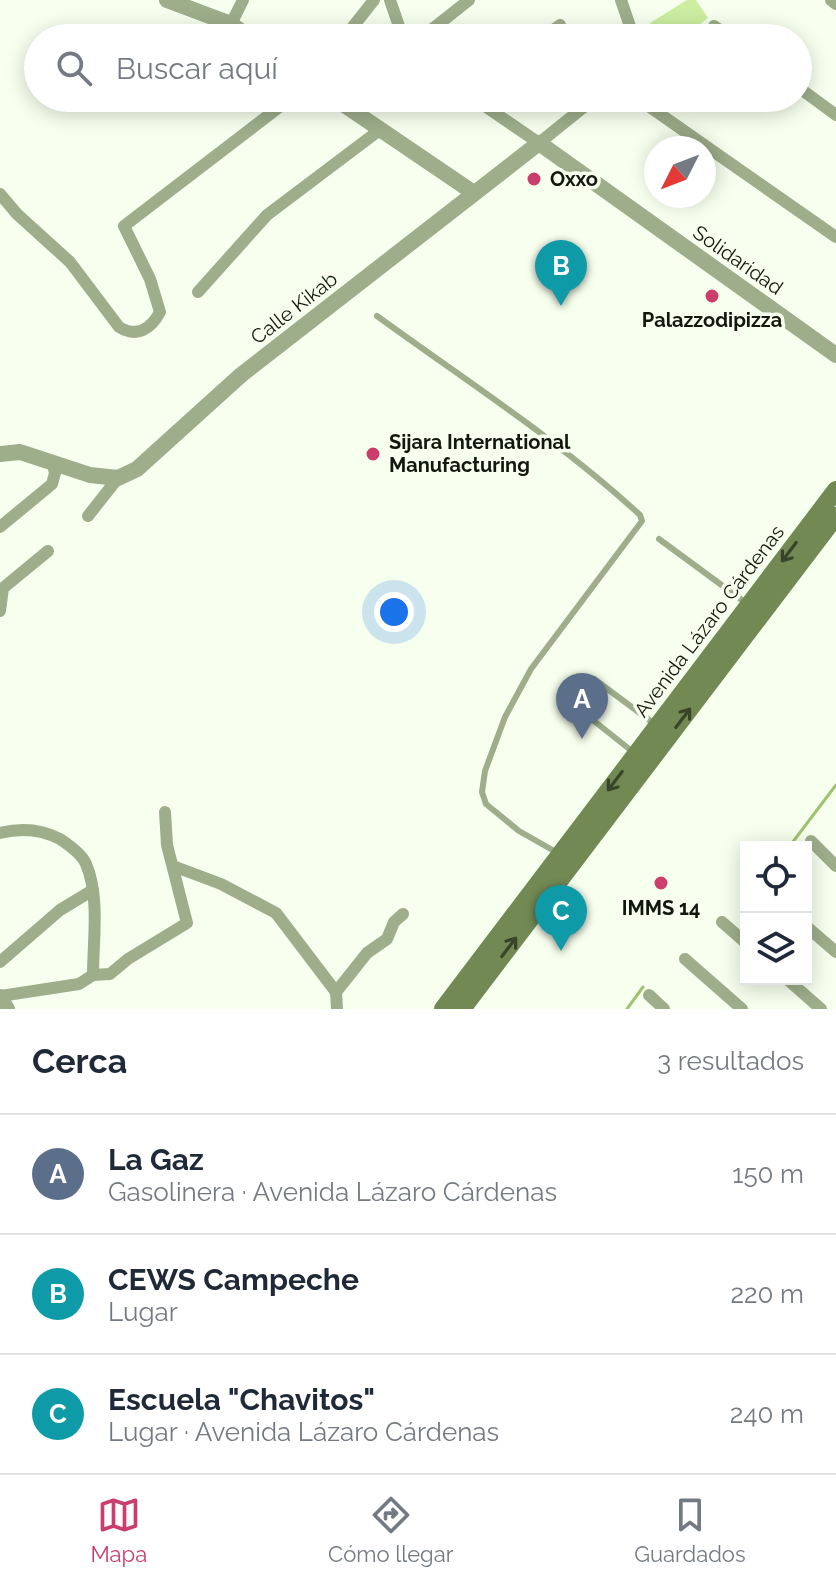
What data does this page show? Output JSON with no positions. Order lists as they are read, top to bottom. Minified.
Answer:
{"streets":{"main road":["Avenida Lázaro Cárdenas"],"street":["Solidaridad","Calle Kikab"]},"crossings":[["Solidaridad","Calle Kikab"]],"places":["Oxxo","Palazzodipizza","Sijara International Manufacturing","IMMS 14"],"north":"bottom left","page":{"search":"Buscar aquí","pins":["B","A","C"],"heading":["Cerca","3 resultados"],"list":[{"mark":"A","name":"La Gaz","note":"Gasolinera · Avenida Lázaro Cárdenas","value":"150 m"},{"mark":"B","name":"CEWS Campeche","note":"Lugar","value":"220 m"},{"mark":"C","name":"Escuela \"Chavitos\"","note":"Lugar · Avenida Lázaro Cárdenas","value":"240 m"}],"nav":["Mapa","Cómo llegar","Guardados"]}}
